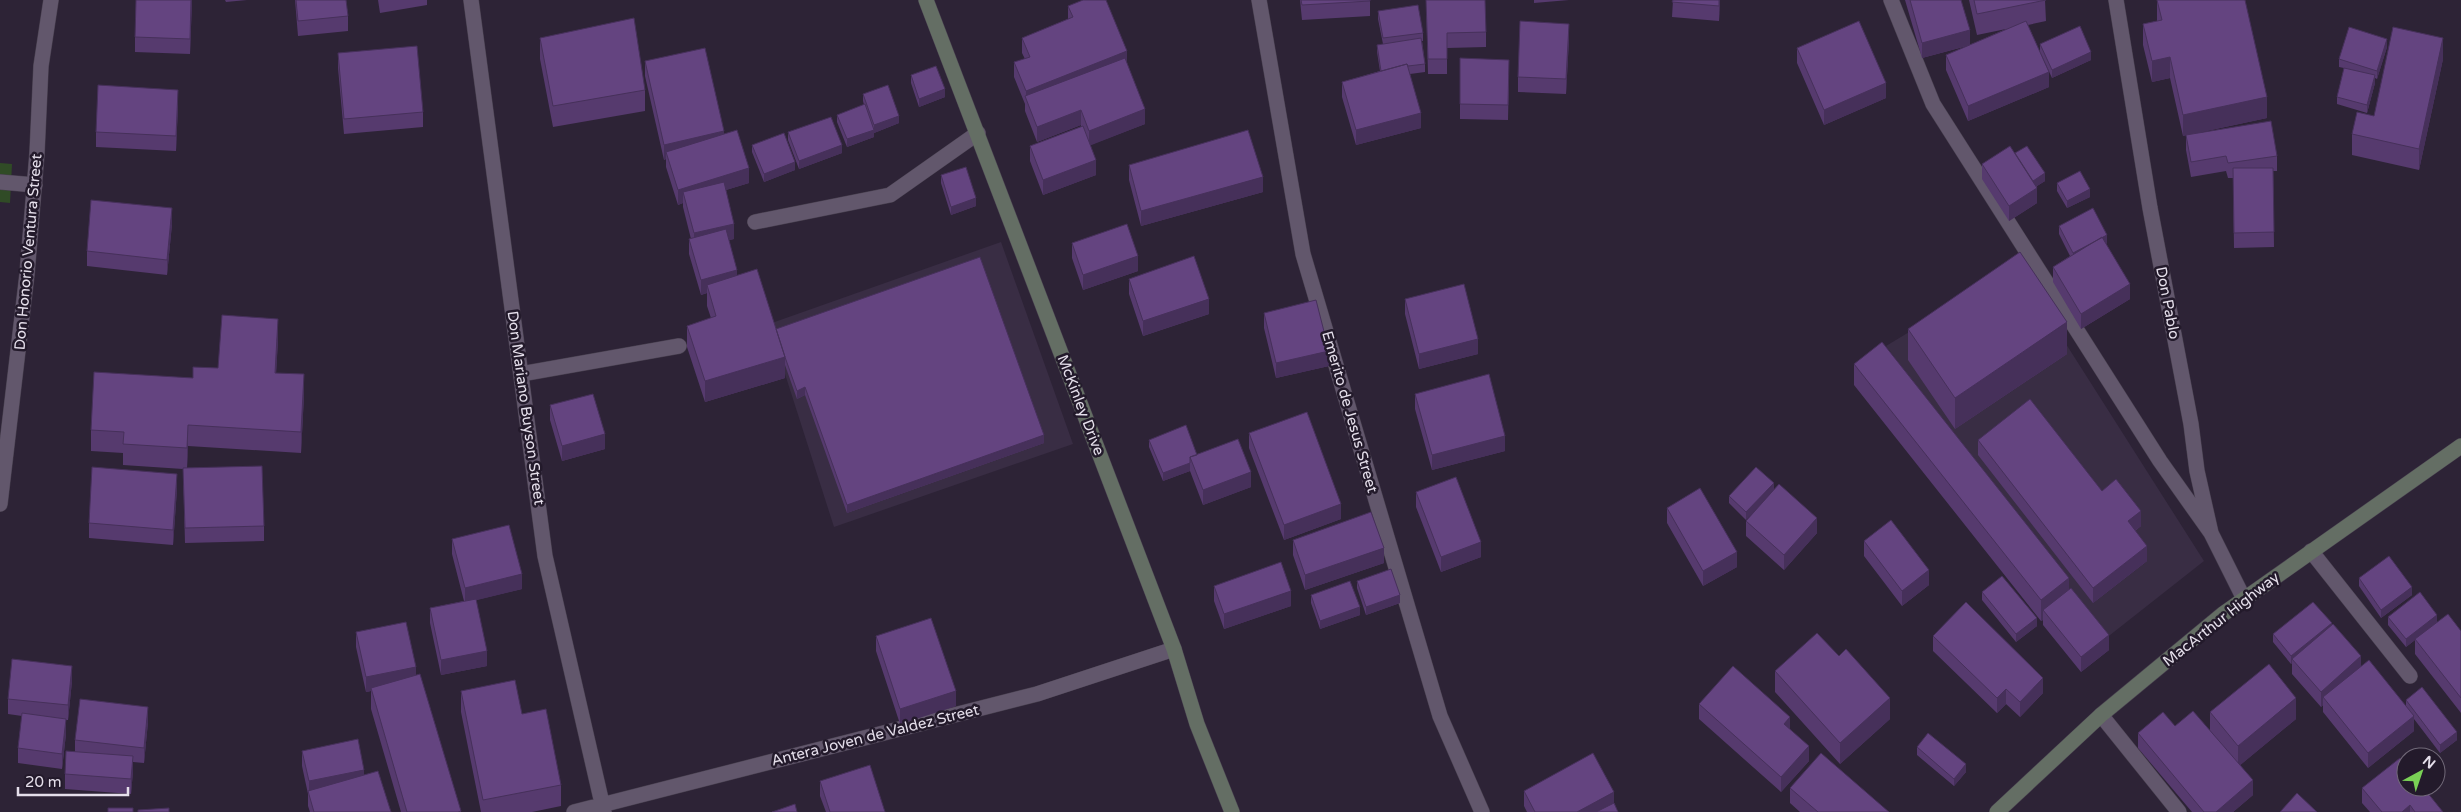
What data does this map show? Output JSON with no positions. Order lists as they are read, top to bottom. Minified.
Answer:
{"streets":{"main road":["McKinley Drive","MacArthur Highway"],"street":["Don Honorio Ventura Street","Don Pablo","Don Mariano Buyson Street","Emerito de Jesus Street","Antera Joven de Valdez Street"]},"crossings":[["Don Pablo","MacArthur Highway"],["McKinley Drive","Antera Joven de Valdez Street"],["Don Mariano Buyson Street","Antera Joven de Valdez Street"]],"scale_bar":"20 m","north":"top right"}
